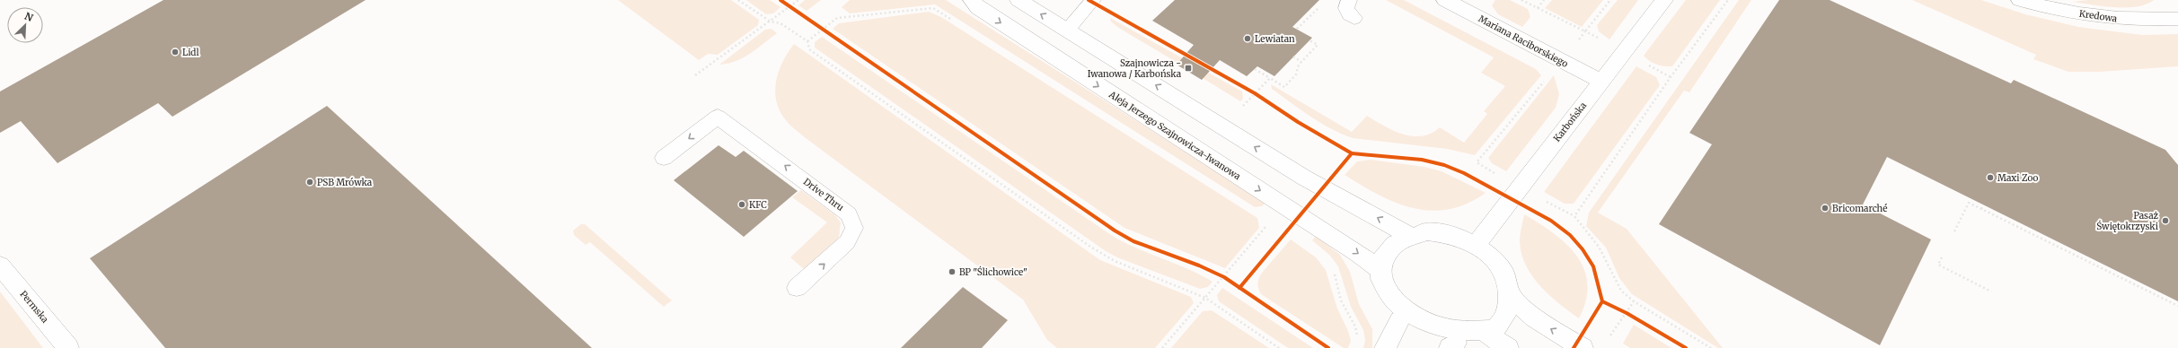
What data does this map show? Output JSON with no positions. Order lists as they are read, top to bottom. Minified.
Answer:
{"streets":{"main road":["Kredowa","Mariana Raciborskiego","Karbońska","Aleja Jerzego Szajnowicza-Iwanowa","Permska"],"lane":["Drive Thru"]},"crossings":[["Mariana Raciborskiego","Karbońska"],["Karbońska","Aleja Jerzego Szajnowicza-Iwanowa"]],"places":{"other":["Lewiatan","Lidl","Maxi Zoo","PSB Mrówka","KFC","Bricomarché","Pasaż Świętokrzyski","BP \"Ślichowice\""],"transit":["Szajnowicza - Iwanowa / Karbońska"]},"north":"top right"}
